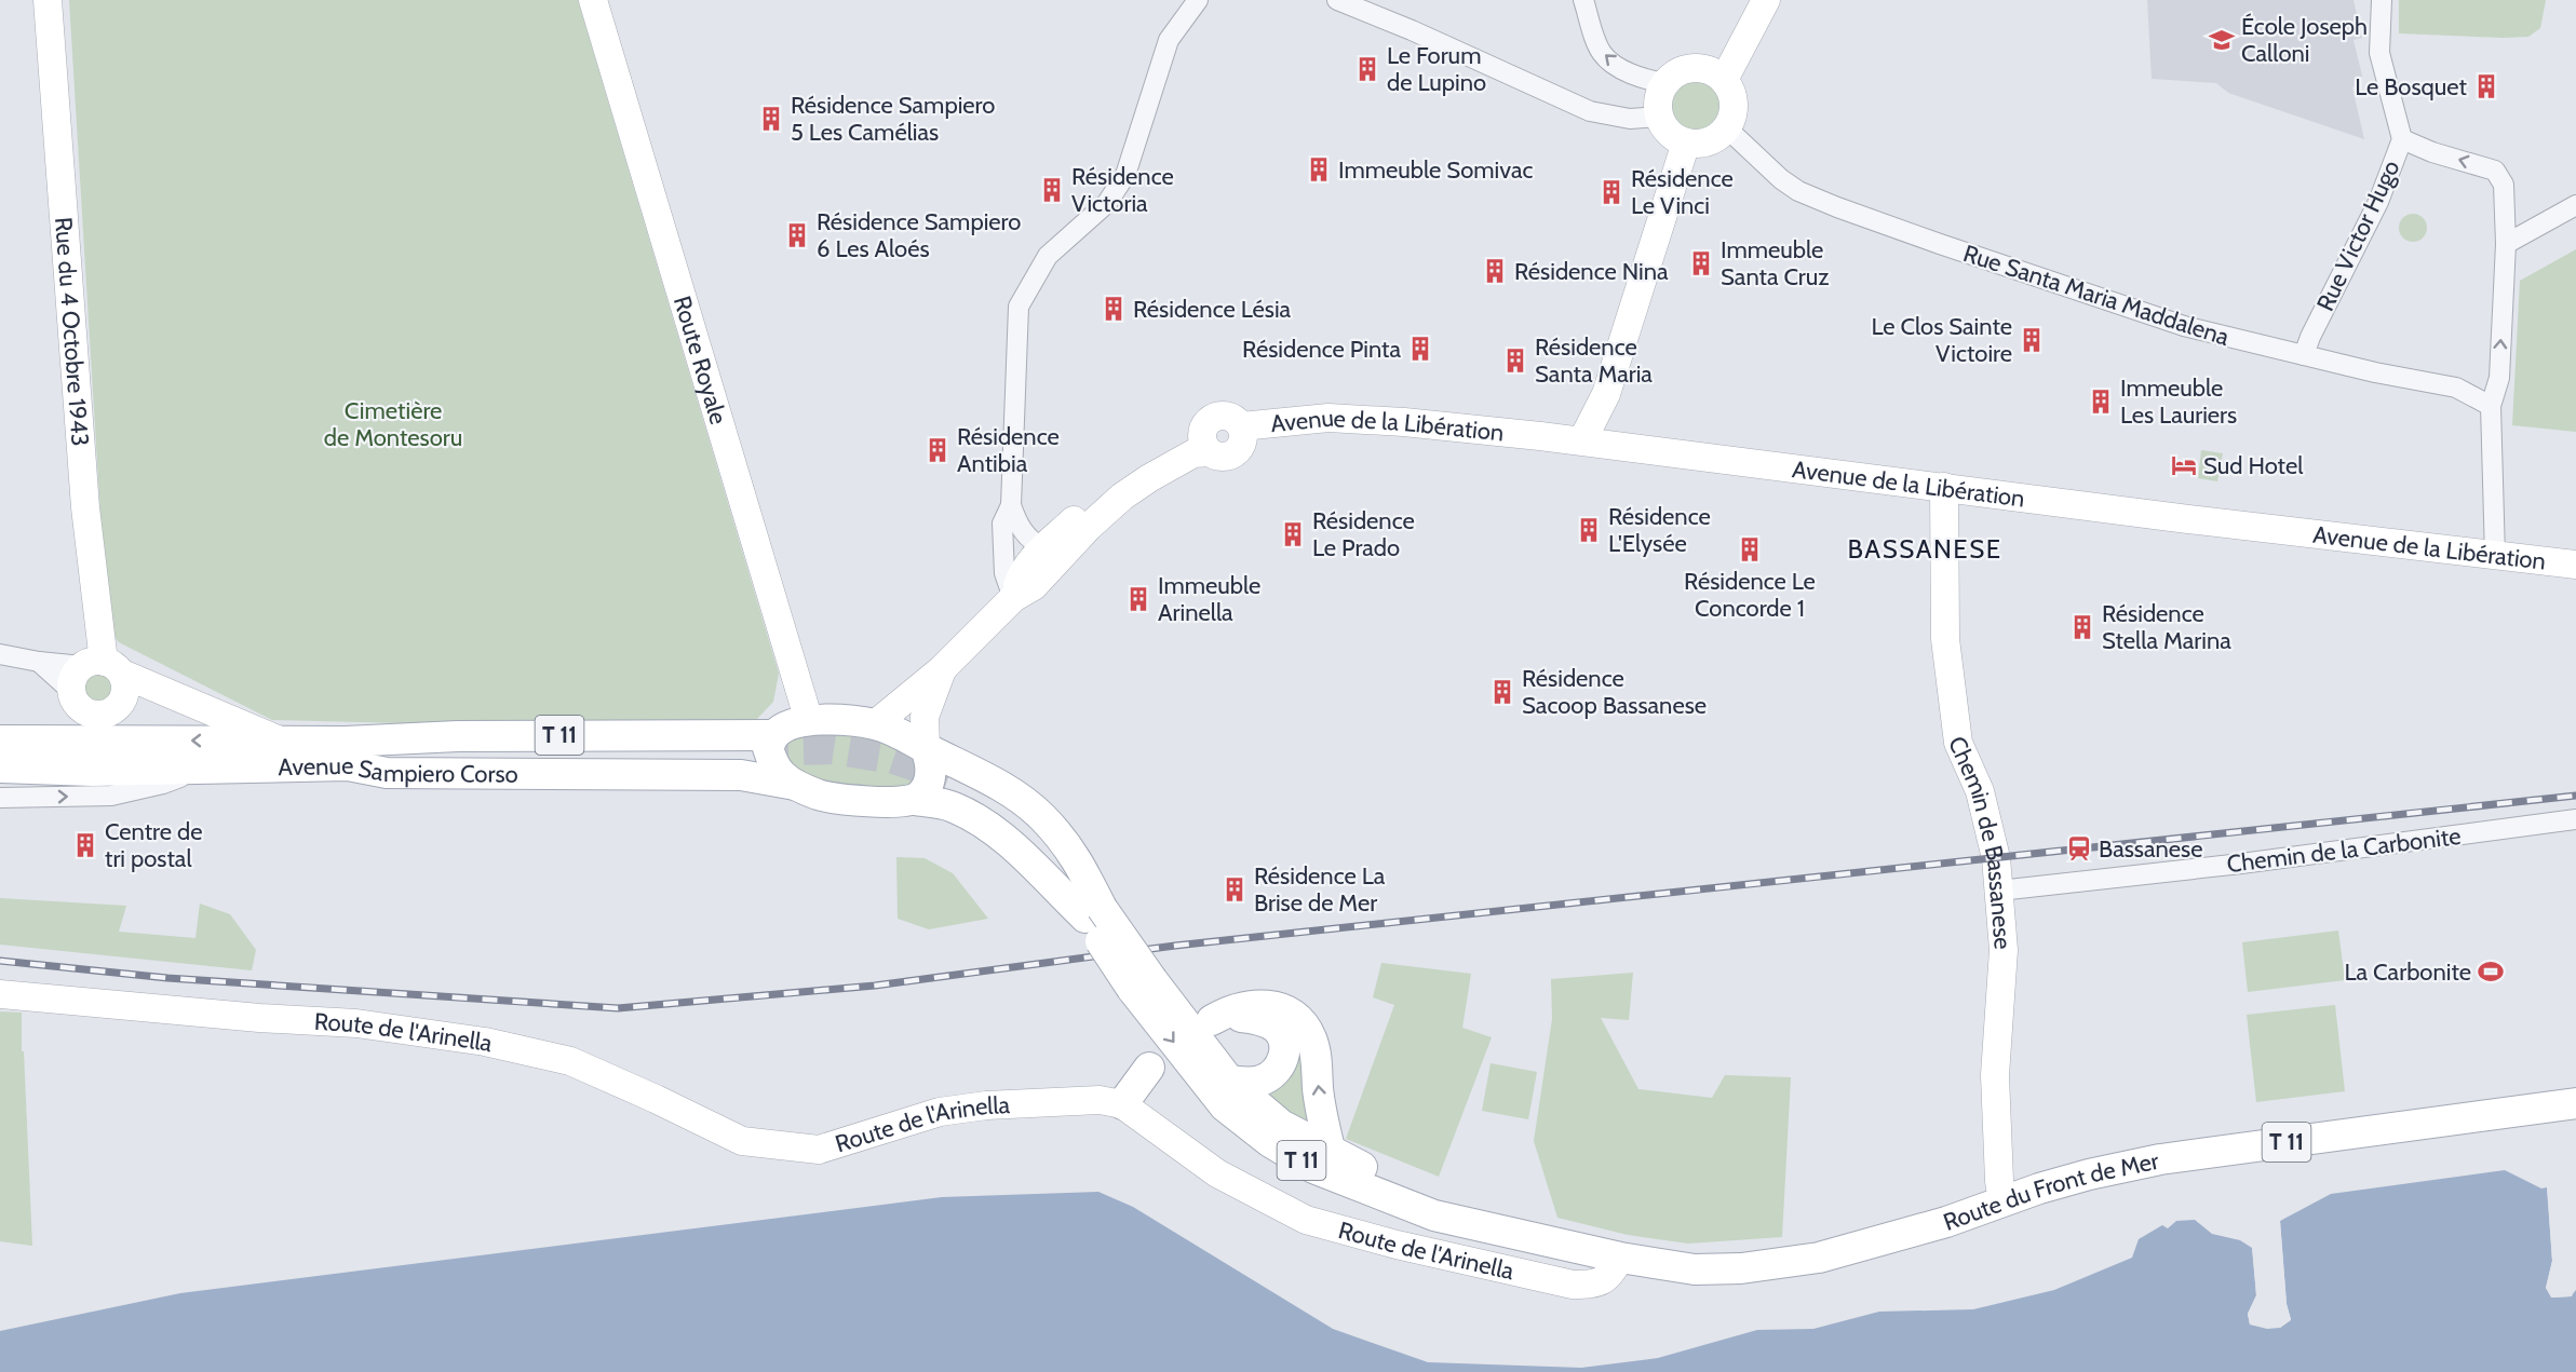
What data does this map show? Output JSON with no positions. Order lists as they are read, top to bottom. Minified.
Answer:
{"streets":{"main road":["Rue du 4 Octobre 1943","Route Royale","Avenue de la Libération","T 11","Avenue Sampiero Corso","Chemin de Bassanese","Route de l'Arinella","Route du Front de Mer"],"street":["Rue Victor Hugo","Rue Santa Maria Maddalena","Chemin de la Carbonite"]},"crossings":[["Rue Victor Hugo","Rue Santa Maria Maddalena"],["Rue du 4 Octobre 1943","Avenue Sampiero Corso"],["Route Royale","Route du Front de Mer"],["Avenue de la Libération","Chemin de Bassanese"],["Avenue Sampiero Corso","Route du Front de Mer"],["Chemin de Bassanese","Chemin de la Carbonite"],["Chemin de Bassanese","Route du Front de Mer"],["Route de l'Arinella","Route du Front de Mer"]],"districts":["BASSANESE"],"parks":["Cimetière de Montesoru"],"places":{"school or university":["École Joseph Calloni"],"building":["Le Forum de Lupino","Le Bosquet","Résidence Sampiero 5 Les Camélias","Immeuble Somivac","Résidence Victoria","Résidence Le Vinci","Résidence Sampiero 6 Les Aloés","Immeuble Santa Cruz","Résidence Nina","Résidence Lésia","Le Clos Sainte Victoire","Résidence Pinta","Résidence Santa Maria","Immeuble Les Lauriers","Résidence Antibia","Résidence L'Elysée","Résidence Le Prado","Résidence Le Concorde 1","Immeuble Arinella","Résidence Stella Marina","Résidence Sacoop Bassanese","Centre de tri postal","Résidence La Brise de Mer"],"hotel":["Sud Hotel"],"station":["Bassanese"],"sports":["La Carbonite"]}}
